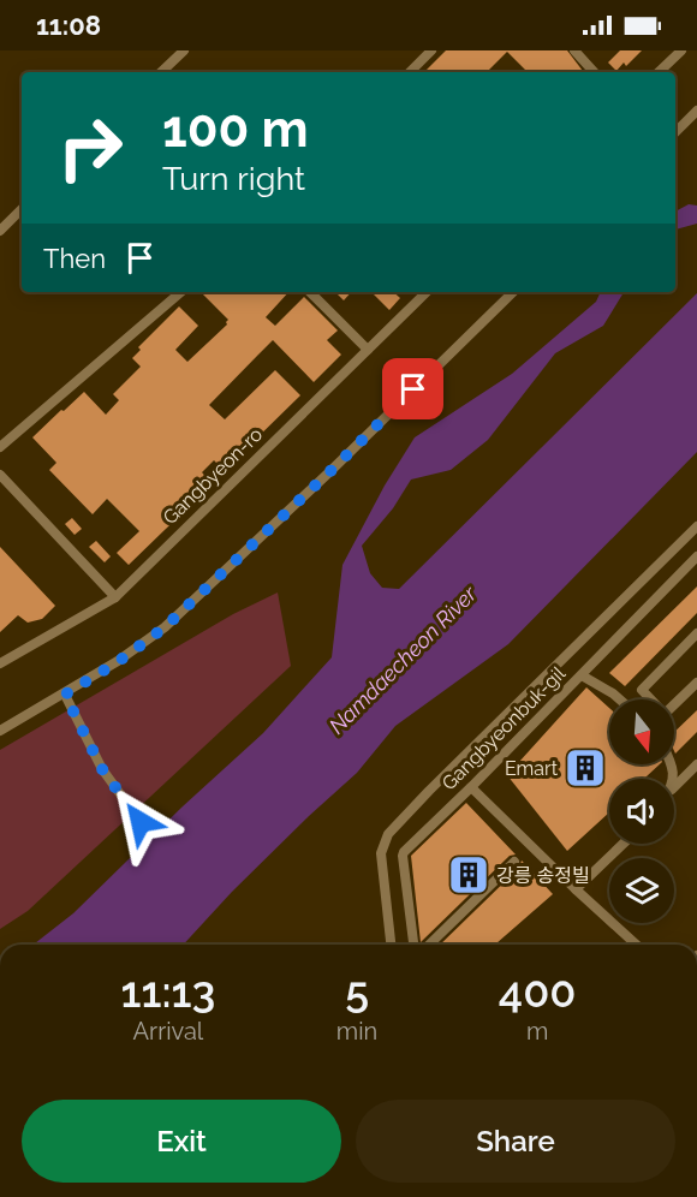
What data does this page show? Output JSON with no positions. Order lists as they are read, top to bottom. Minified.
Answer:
{"streets":{"street":["Gangbyeon-ro","Gangbyeonbuk-gil"]},"water":["Namdaecheon River"],"places":{"building":["Emart","강릉 송정빌"]},"north":"bottom","page":{"status":"11:08","turn":["100 m","Turn right"],"then":"Then","eta":["11:13","Arrival","5","min","400","m"],"buttons":["Exit","Share"]}}
